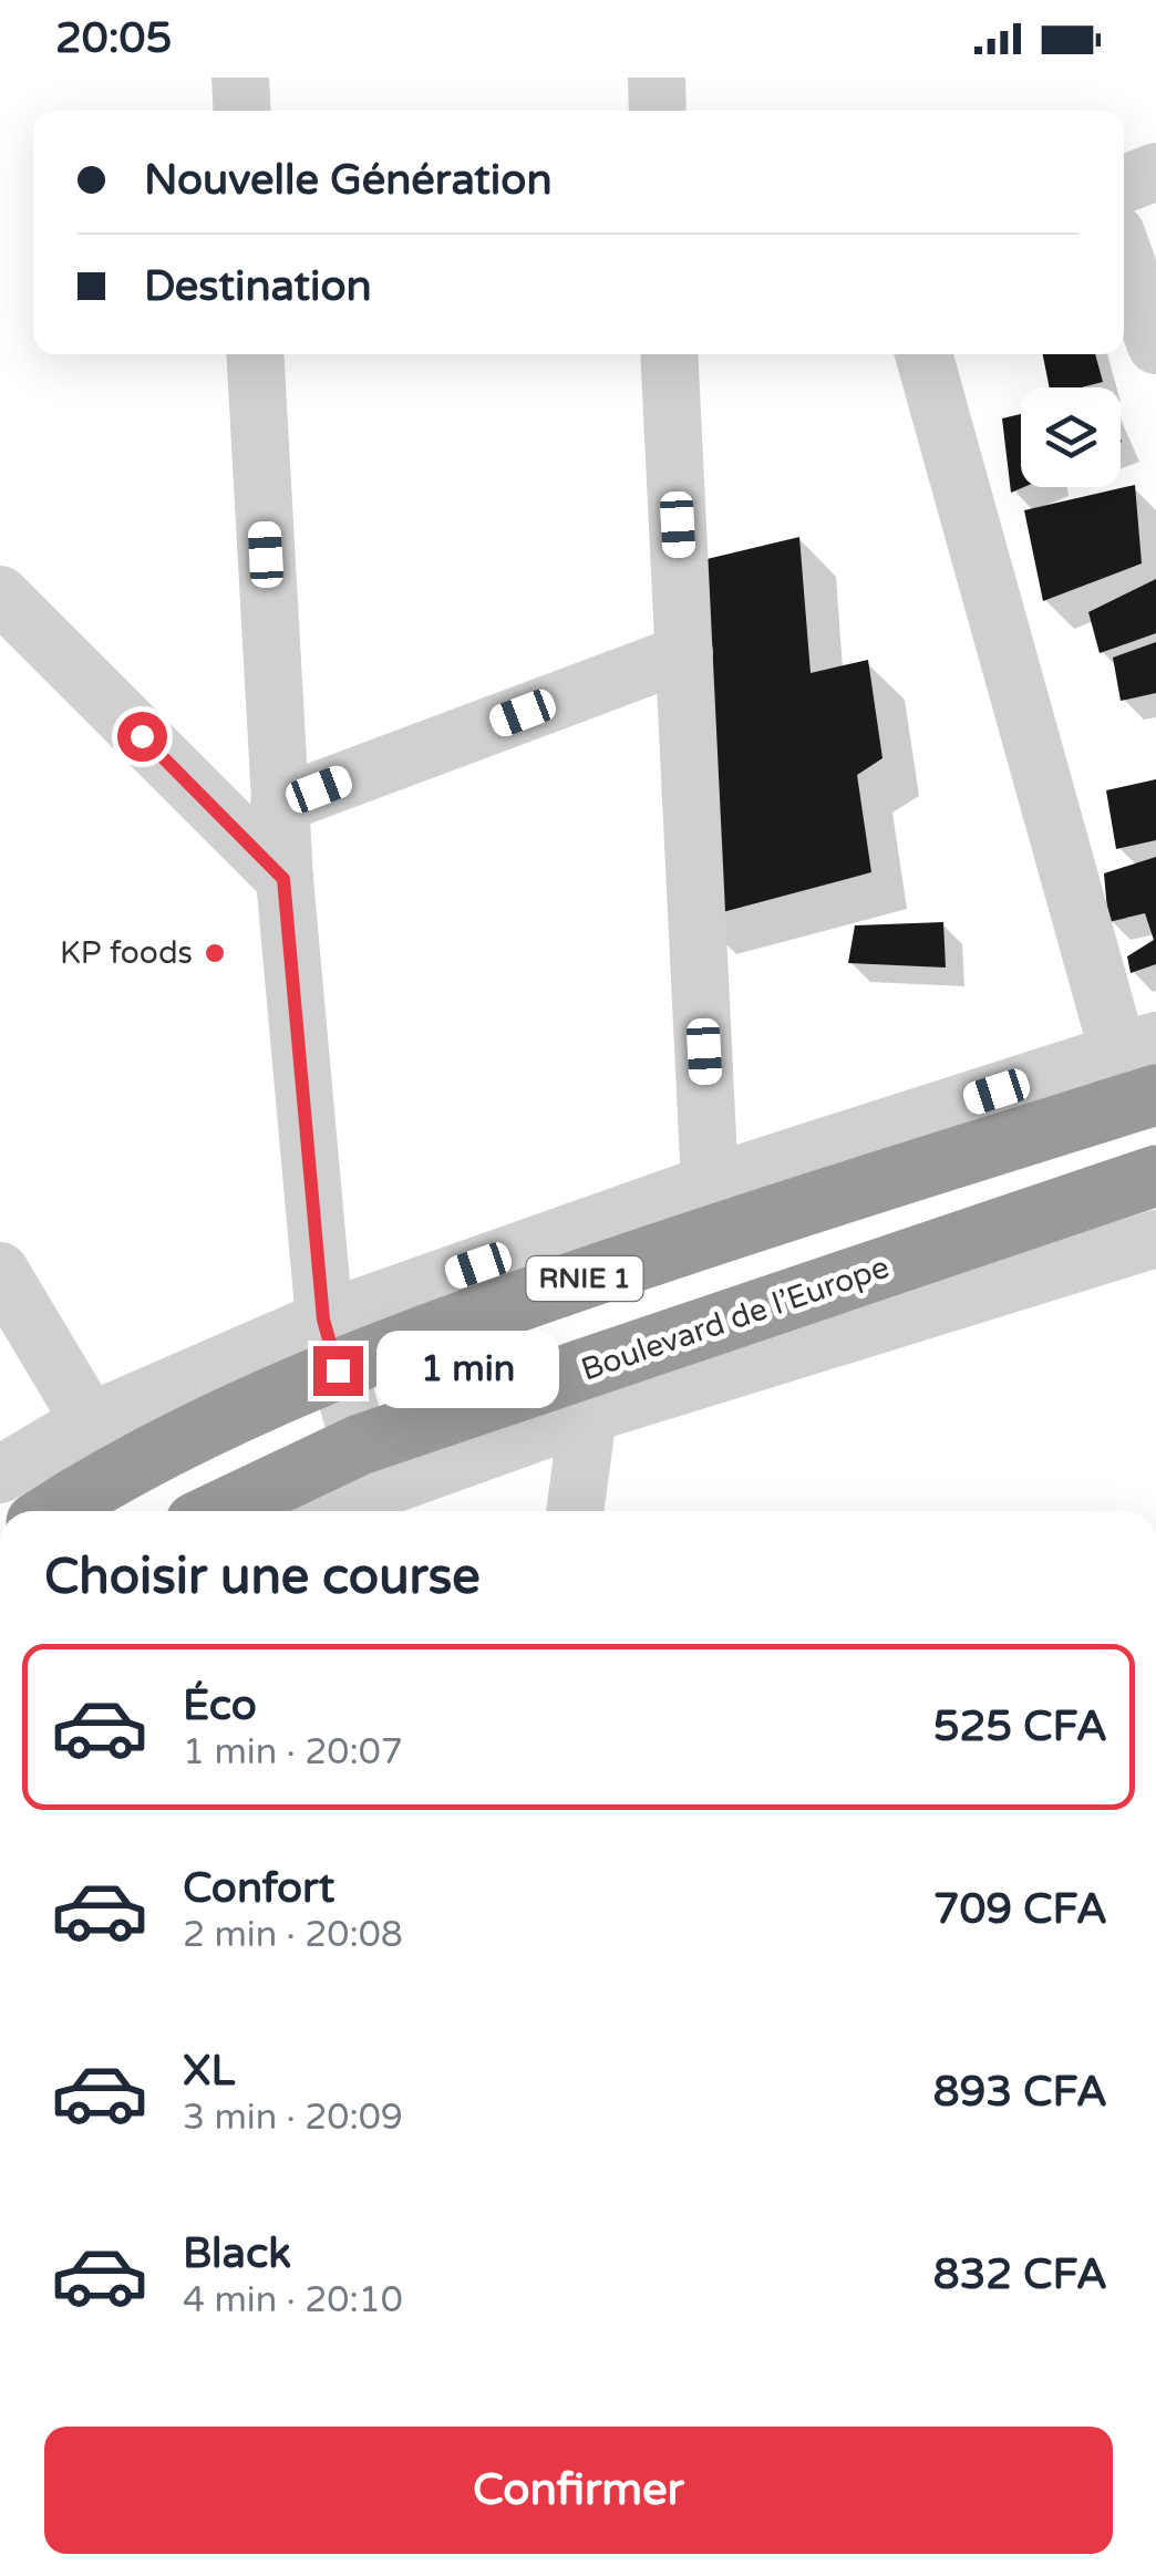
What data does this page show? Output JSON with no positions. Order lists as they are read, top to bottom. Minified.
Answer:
{"streets":{"highway":["RNIE 1","Boulevard de l’Europe"]},"places":["KP foods"],"page":{"status":"20:05","banner":["Nouvelle Génération","Destination"],"bubble":"1 min","heading":"Choisir une course","list":[{"name":"Éco","note":"1 min · 20:07","value":"525 CFA"},{"name":"Confort","note":"2 min · 20:08","value":"709 CFA"},{"name":"XL","note":"3 min · 20:09","value":"893 CFA"},{"name":"Black","note":"4 min · 20:10","value":"832 CFA"}],"buttons":"Confirmer"}}
